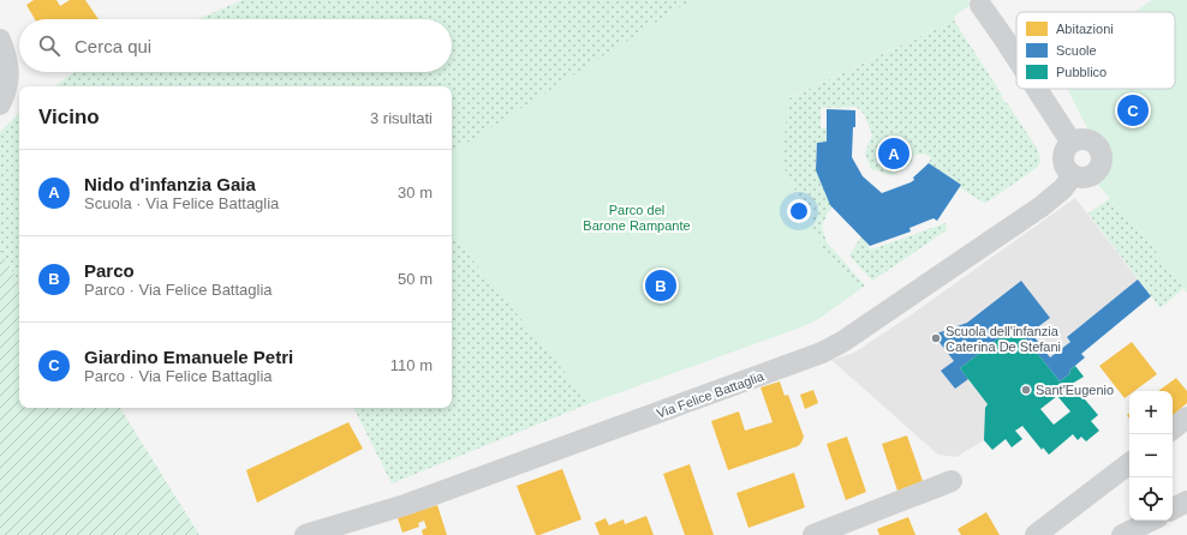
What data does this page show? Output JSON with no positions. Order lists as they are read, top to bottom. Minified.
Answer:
{"streets":{"street":["Via Felice Battaglia"]},"parks":["Parco del Barone Rampante"],"places":["Scuola dell'infanzia Caterina De Stefani","Sant'Eugenio"],"legend":["Abitazioni","Scuole","Pubblico"],"page":{"search":"Cerca qui","heading":["Vicino","3 risultati"],"pins":["C","A","B"],"list":[{"mark":"A","name":"Nido d'infanzia Gaia","note":"Scuola · Via Felice Battaglia","value":"30 m"},{"mark":"B","name":"Parco","note":"Parco · Via Felice Battaglia","value":"50 m"},{"mark":"C","name":"Giardino Emanuele Petri","note":"Parco · Via Felice Battaglia","value":"110 m"}],"map_buttons":["+","−"]}}
